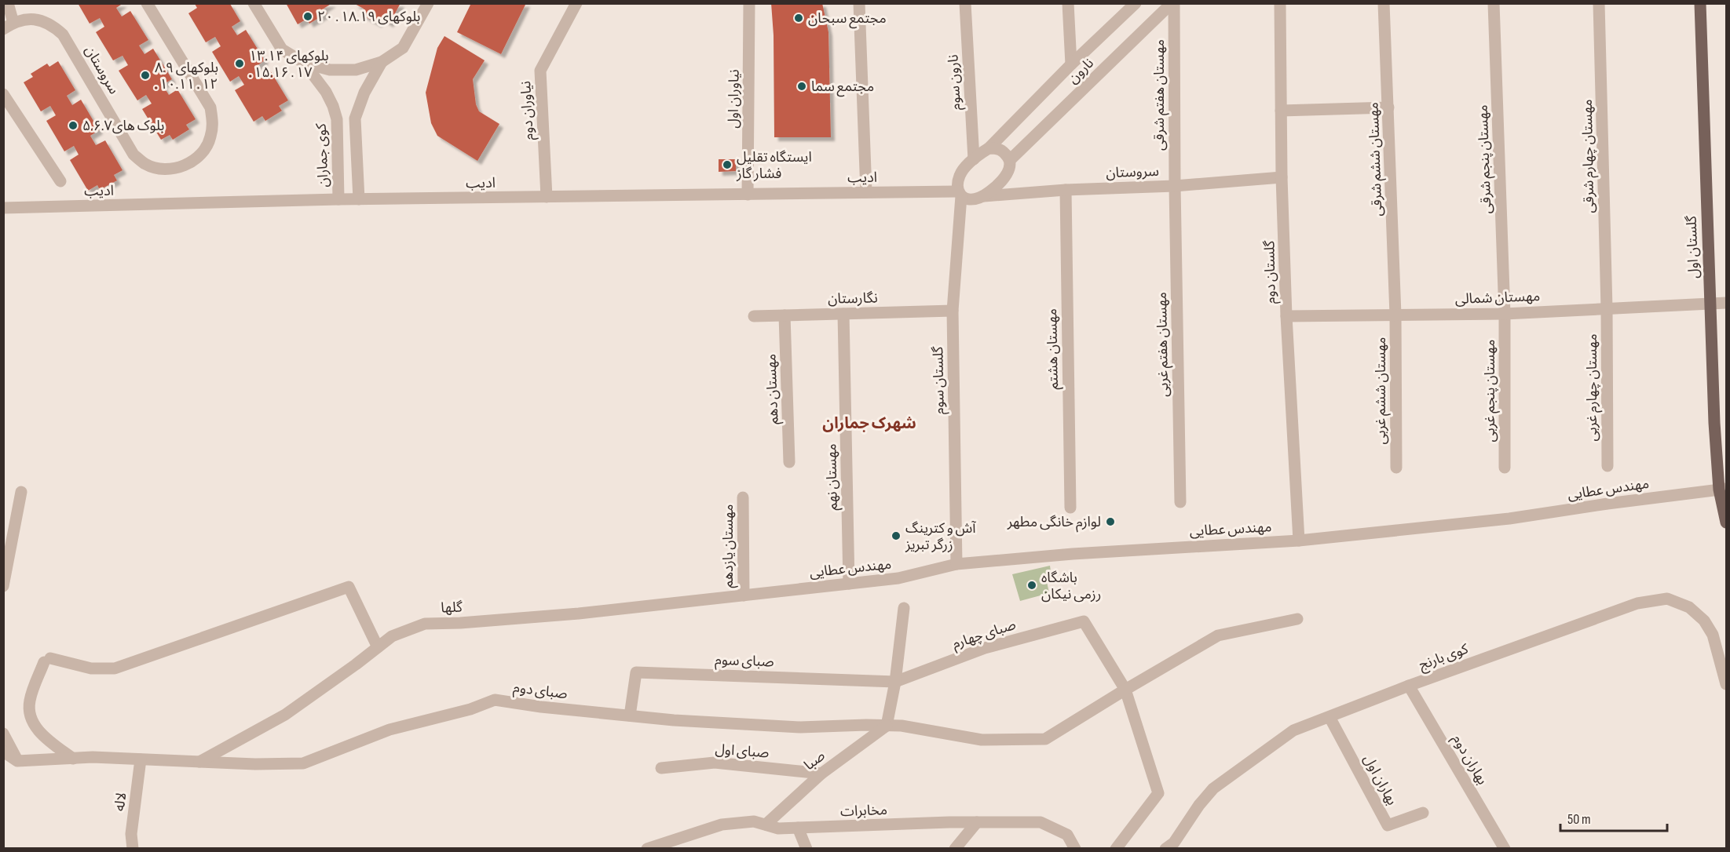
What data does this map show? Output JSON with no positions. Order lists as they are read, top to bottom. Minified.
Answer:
{"streets":{"main road":["گلستان اول"],"street":["سروستان","نارون","نارون سوم","مهستان هفتم شرقی","نیاوران اول","نیاوران دوم","کوی جماران","مهستان چهارم شرقی","مهستان ششم شرقی","مهستان پنجم شرقی","ادیب","گلستان دوم","مهستان شمالی","نگارستان","مهستان هفتم غربی","مهستان هشتم","گلستان سوم","مهستان چهارم غربی","مهستان دهم","مهستان ششم غربی","مهستان پنجم غربی","مهستان نهم","مهندس عطایی","مهستان یازدهم","گلها","صبای چهارم","کوی بارنج","صبای سوم","صبای دوم","صبای اول","بهاران دوم","صبا","بهاران اول","لاله","مخابرات"]},"crossings":[["سروستان","نارون"],["سروستان","نارون سوم"],["سروستان","مهستان هفتم شرقی"],["سروستان","ادیب"],["سروستان","گلستان دوم"],["سروستان","مهستان هفتم غربی"],["سروستان","مهستان هشتم"],["سروستان","گلستان سوم"],["نارون","نارون سوم"],["نارون","مهستان هفتم شرقی"],["نارون","ادیب"],["نارون","گلستان سوم"],["نارون سوم","ادیب"],["نارون سوم","گلستان سوم"],["مهستان هفتم شرقی","مهستان هفتم غربی"],["نیاوران اول","ادیب"],["نیاوران دوم","ادیب"],["کوی جماران","ادیب"],["مهستان چهارم شرقی","مهستان شمالی"],["مهستان چهارم شرقی","مهستان چهارم غربی"],["مهستان ششم شرقی","مهستان شمالی"],["مهستان ششم شرقی","مهستان ششم غربی"],["مهستان پنجم شرقی","مهستان شمالی"],["مهستان پنجم شرقی","مهستان پنجم غربی"],["ادیب","گلستان سوم"],["گلستان اول","مهستان شمالی"],["گلستان اول","مهندس عطایی"],["گلستان دوم","مهستان شمالی"],["گلستان دوم","مهندس عطایی"],["مهستان شمالی","مهستان چهارم غربی"],["مهستان شمالی","مهستان ششم غربی"],["مهستان شمالی","مهستان پنجم غربی"],["نگارستان","گلستان سوم"],["نگارستان","مهستان دهم"],["نگارستان","مهستان نهم"],["گلستان سوم","مهندس عطایی"],["مهستان نهم","مهندس عطایی"],["مهندس عطایی","مهستان یازدهم"],["مهندس عطایی","گلها"],["مهستان یازدهم","گلها"],["گلها","صبای دوم"],["صبای چهارم","صبای سوم"],["صبای چهارم","صبای دوم"],["کوی بارنج","بهاران دوم"],["کوی بارنج","بهاران اول"],["صبای سوم","صبای دوم"],["صبای دوم","صبا"],["صبای دوم","لاله"],["صبای اول","صبا"],["صبا","مخابرات"]],"districts":["شهرک جماران"],"places":["بلوکهای ۱۸.۱۹ . ۲۰","مجتمع سبحان","بلوکهای ۱۳.۱۴ . ۱۵.۱۶ . ۱۷","بلوکهای ۸.۹ . ۱۰.۱۱ . ۱۲","مجتمع سما","بلوک های۵.۶.۷","ایستگاه تقلیل فشار گاز","لوازم خانگی مطهر","آش و کترینگ زرگر تبریز","باشگاه رزمی نیکان"],"scale_bar":"50 m"}
